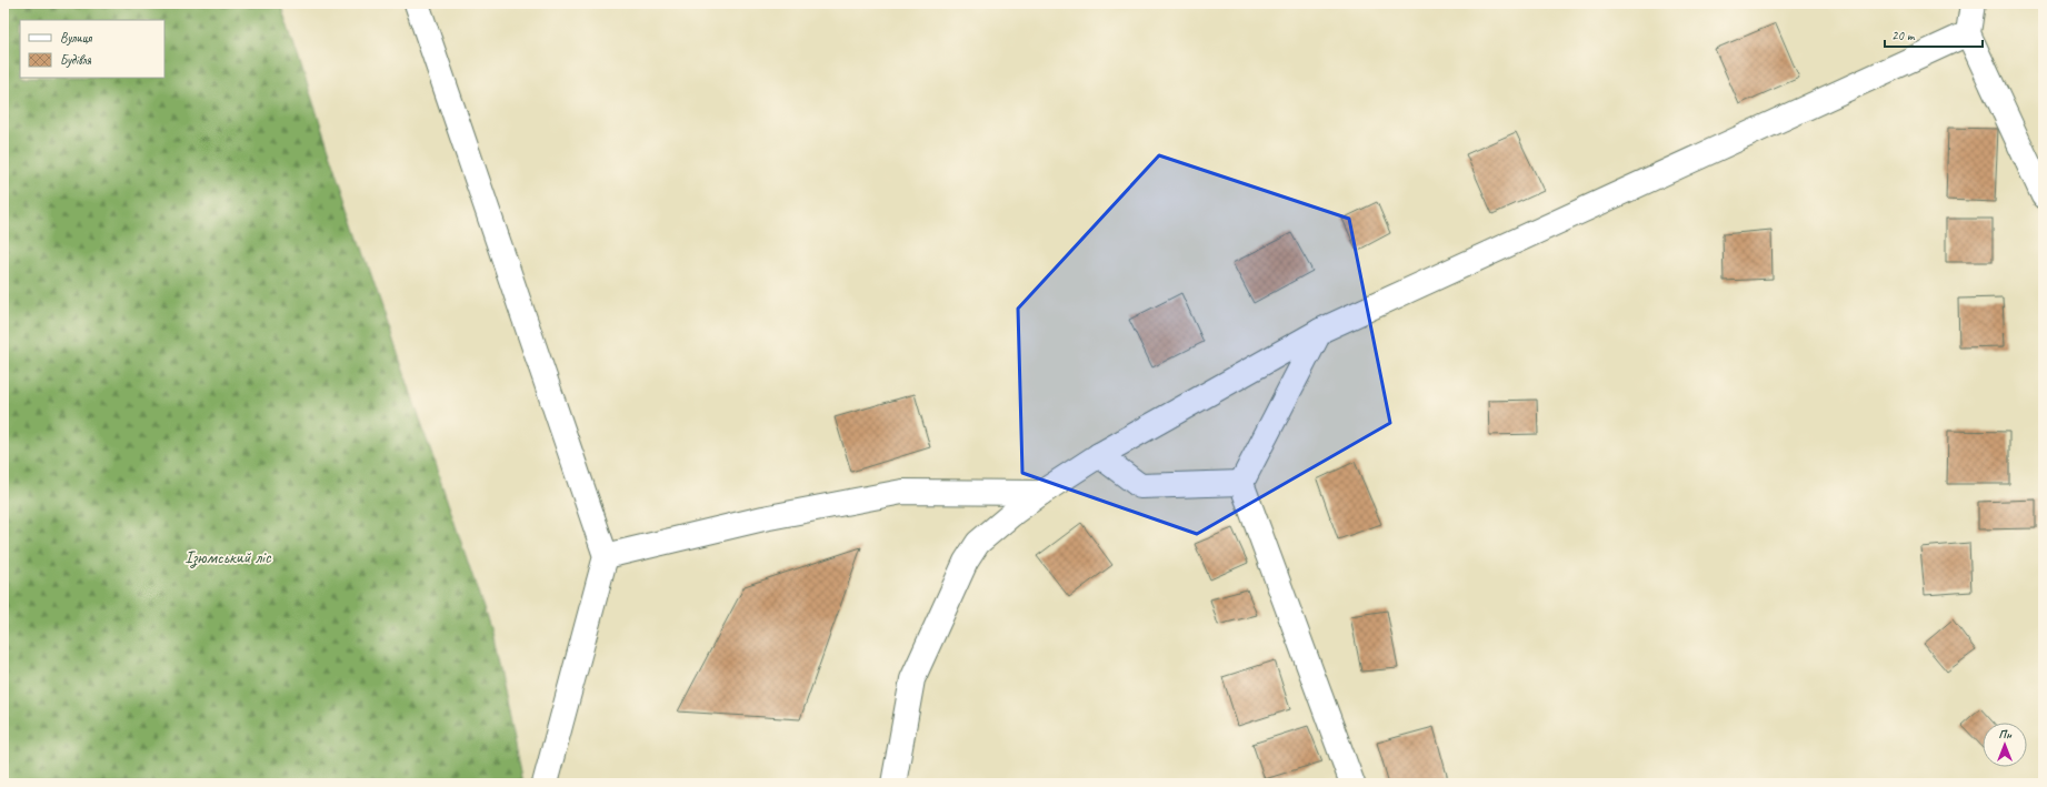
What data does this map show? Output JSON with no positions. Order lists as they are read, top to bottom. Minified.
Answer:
{"parks":["Ізюмський ліс"],"legend":["Вулиця","Будівля"],"scale_bar":"20 m","north":"top"}
